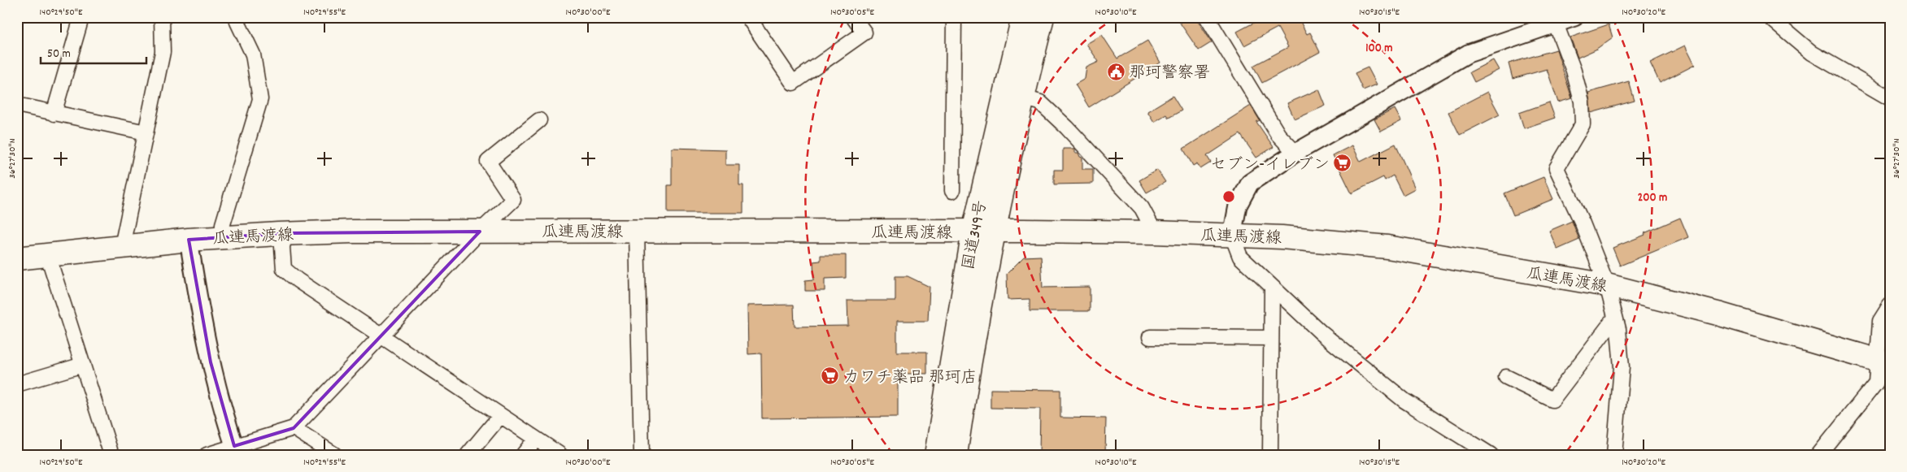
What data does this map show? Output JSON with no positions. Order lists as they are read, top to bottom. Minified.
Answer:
{"streets":{"main road":["瓜連馬渡線","国道349号"]},"crossings":[["瓜連馬渡線","国道349号"]],"places":{"public building":["那珂警察署"],"supermarket":["セブン-イレブン","カワチ薬品 那珂店"]},"scale_bar":"50 m","coordinates":["140°29'50\"E","140°29'55\"E","140°30'00\"E","140°30'05\"E","140°30'10\"E","140°30'15\"E","140°30'20\"E","36°27'30\"N"],"rings":["100 m","200 m"]}
